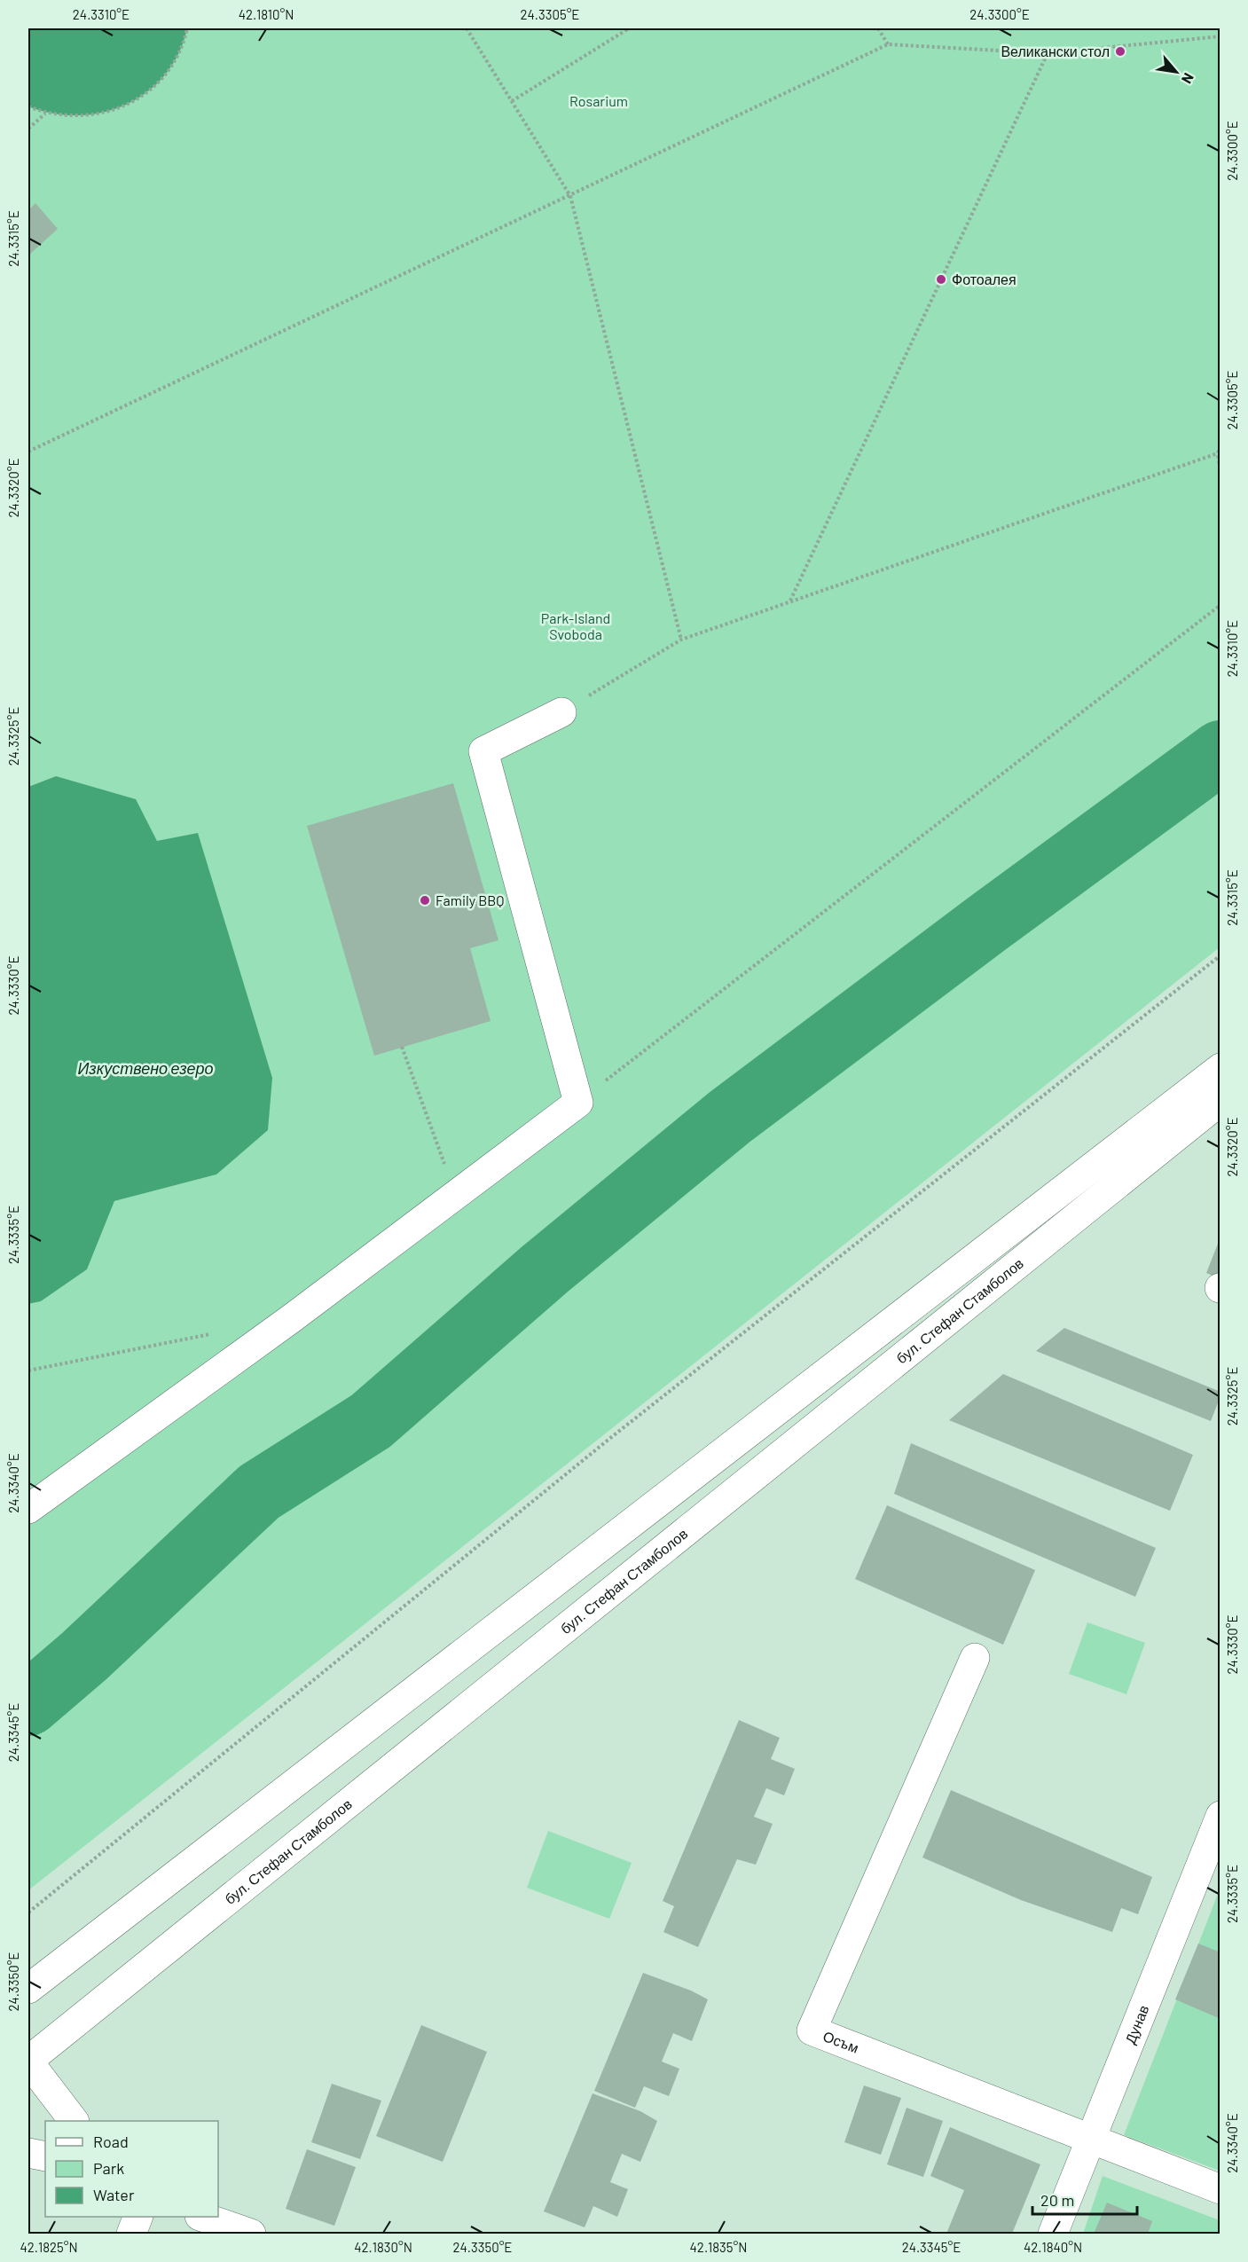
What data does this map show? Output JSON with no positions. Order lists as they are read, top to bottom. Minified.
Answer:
{"streets":{"main road":["бул. Стефан Стамболов","Дунав","Осъм"]},"crossings":[["Дунав","Осъм"]],"water":["Изкуствено езеро"],"parks":["Rosarium","Park-Island Svoboda"],"places":["Великански стол","Фотоалея","Family BBQ"],"legend":["Road","Park","Water"],"scale_bar":"20 m","north":"bottom right","coordinates":["24.3310°E","42.1810°N","24.3305°E","24.3300°E","24.3315°E","24.3320°E","24.3325°E","24.3330°E","24.3335°E","24.3340°E","24.3345°E","24.3350°E","42.1825°N","42.1830°N","42.1835°N","42.1840°N"]}
